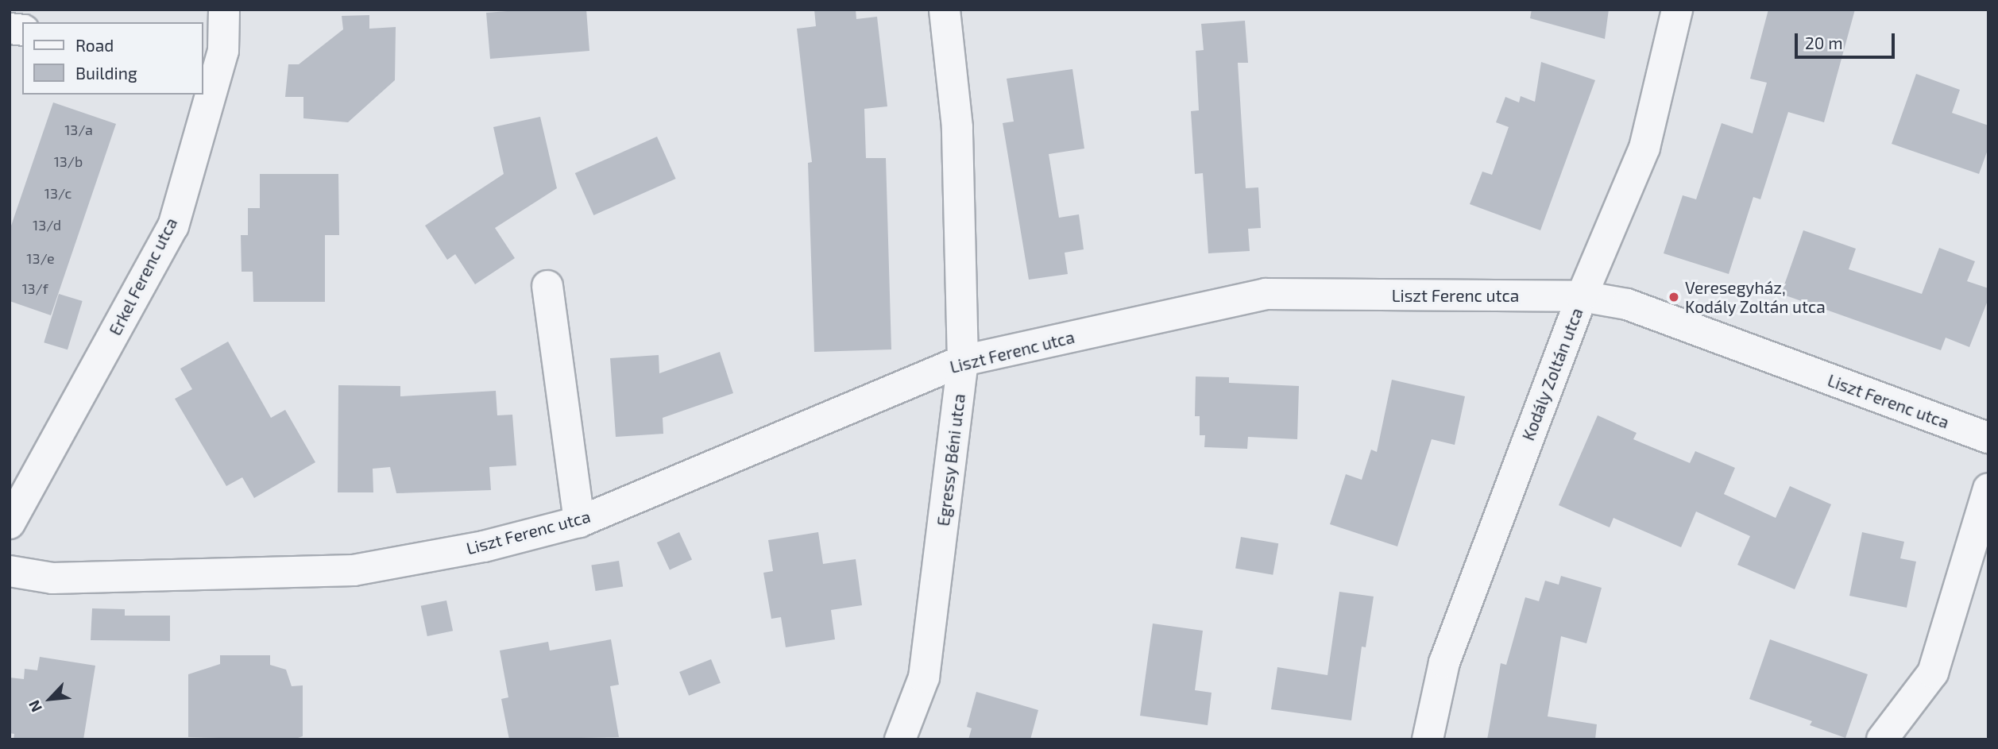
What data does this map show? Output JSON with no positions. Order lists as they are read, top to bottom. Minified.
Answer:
{"streets":{"street":["Erkel Ferenc utca","Liszt Ferenc utca","Kodály Zoltán utca","Egressy Béni utca"]},"crossings":[["Liszt Ferenc utca","Kodály Zoltán utca"],["Liszt Ferenc utca","Egressy Béni utca"]],"places":["Veresegyház, Kodály Zoltán utca"],"house_numbers":["13/a","13/b","13/c","13/d","13/e","13/f"],"legend":["Road","Building"],"scale_bar":"20 m","north":"bottom left"}
